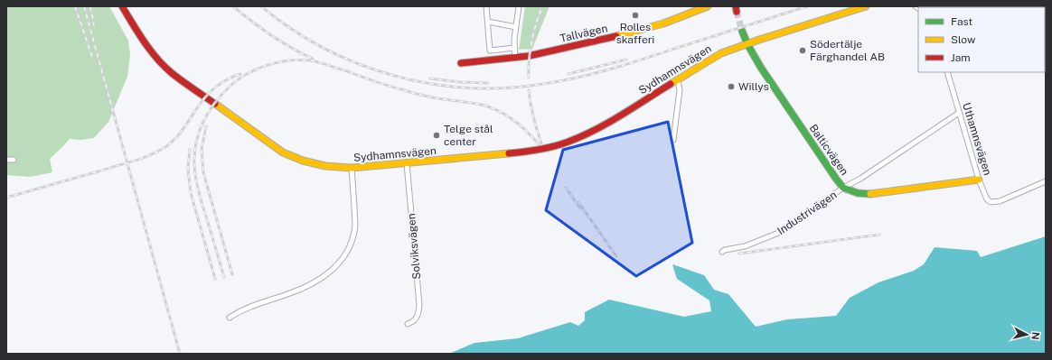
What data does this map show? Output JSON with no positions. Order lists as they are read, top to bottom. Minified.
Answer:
{"streets":{"street":["Tallvägen","Sydhamnsvägen","Uthamnsvägen","Balticvägen","Industrivägen","Solviksvägen"]},"crossings":[["Sydhamnsvägen","Balticvägen"],["Sydhamnsvägen","Solviksvägen"],["Uthamnsvägen","Balticvägen"],["Uthamnsvägen","Industrivägen"],["Balticvägen","Industrivägen"]],"places":["Rolles skafferi","Södertälje Färghandel AB","Willys","Telge stål center"],"legend":["Fast","Slow","Jam"],"north":"right"}
